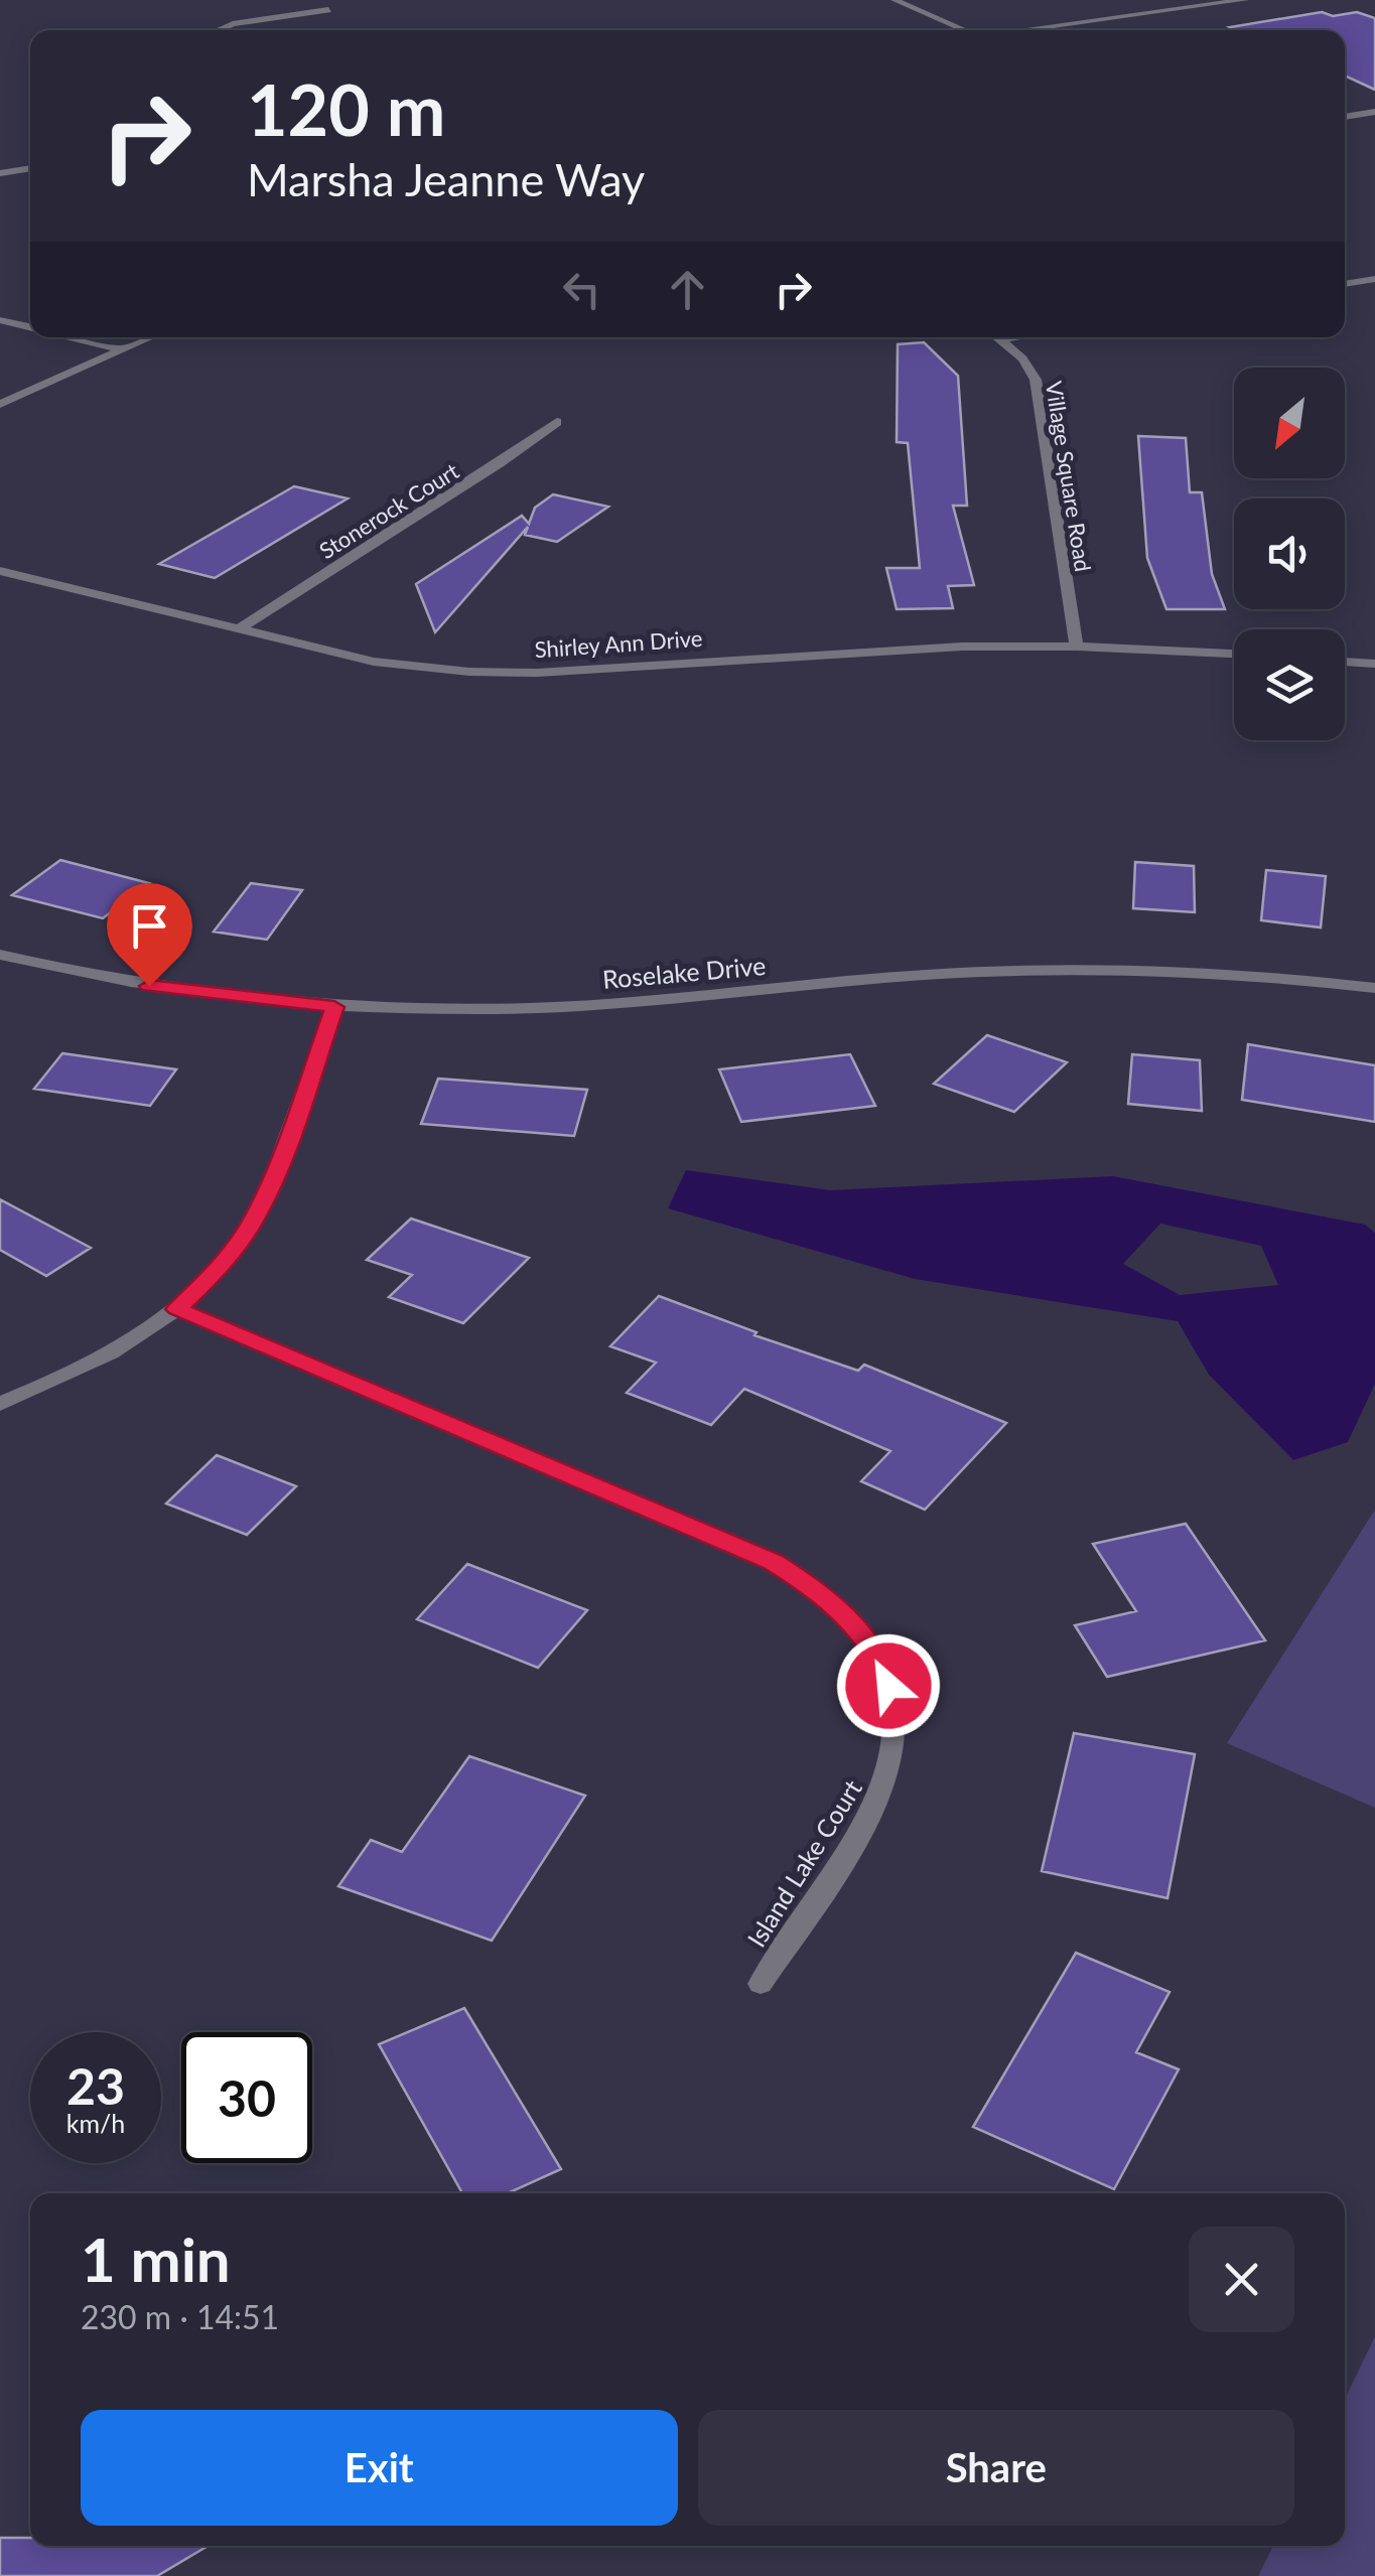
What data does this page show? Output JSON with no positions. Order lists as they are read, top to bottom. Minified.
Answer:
{"streets":{"street":["Village Square Road","Stonerock Court","Shirley Ann Drive","Roselake Drive","Island Lake Court"]},"crossings":[["Village Square Road","Shirley Ann Drive"],["Stonerock Court","Shirley Ann Drive"]],"north":"bottom left","page":{"turn":["120 m","Marsha Jeanne Way"],"speed":"23 km/h","limit":"30","heading":["1 min","230 m · 14:51"],"buttons":["Exit","Share"]}}
